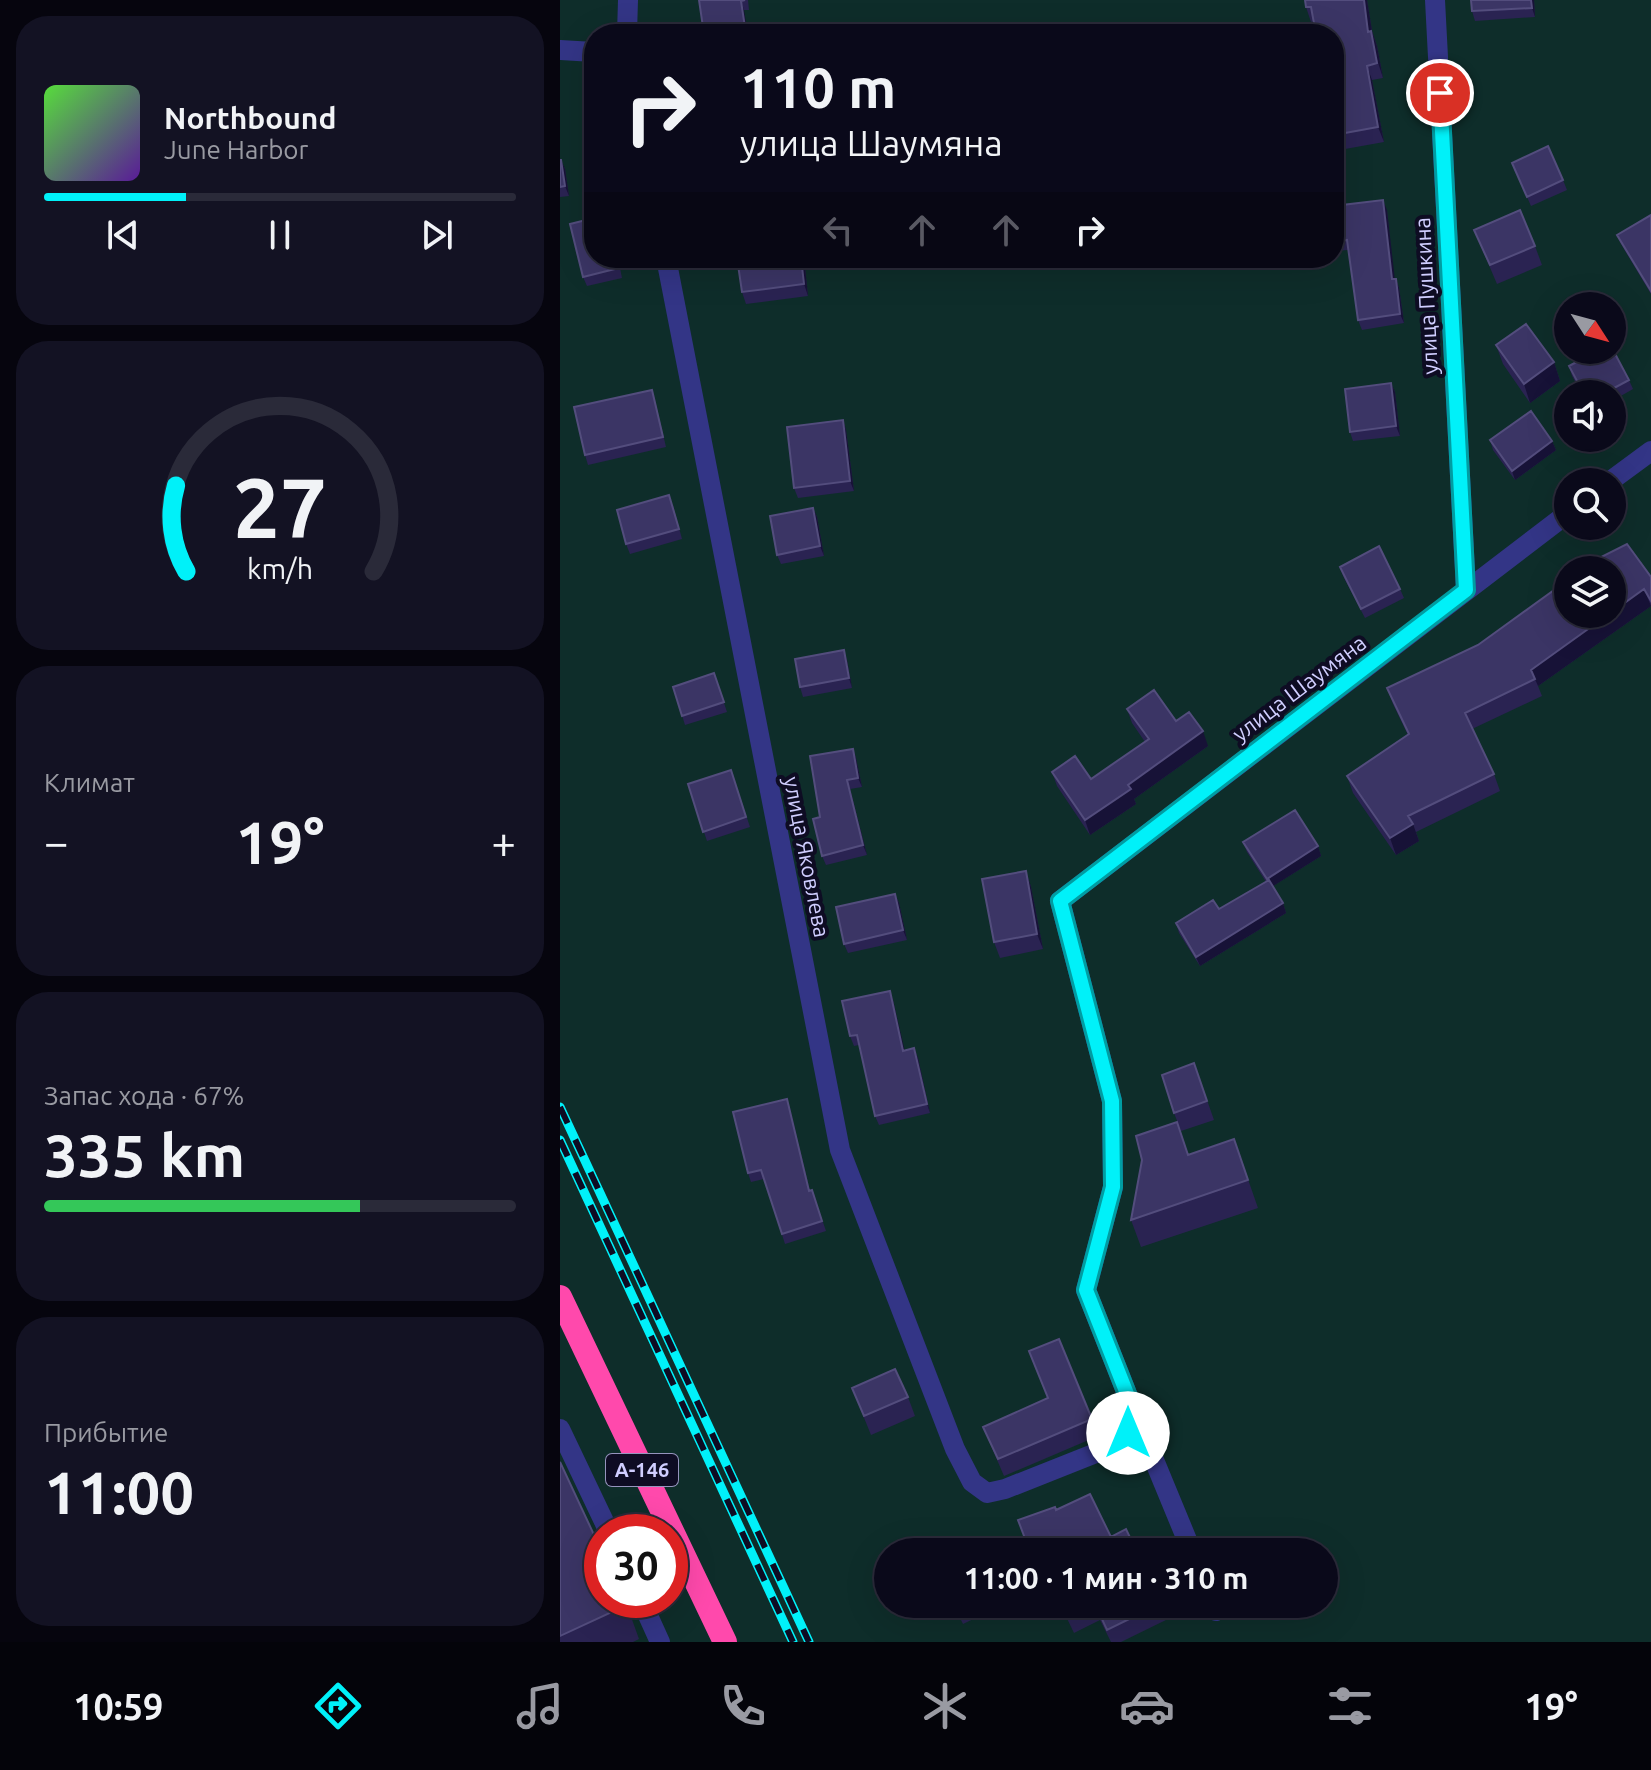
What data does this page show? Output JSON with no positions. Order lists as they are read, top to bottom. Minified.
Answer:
{"streets":{"highway":["А-146"],"street":["улица Пушкина","улица Шаумяна","улица Яковлева"]},"crossings":[["улица Пушкина","улица Шаумяна"],["улица Шаумяна","улица Яковлева"]],"north":"bottom right","page":{"turn":["110 m","улица Шаумяна"],"song":["Northbound","June Harbor"],"tile":["Климат",["Запас хода · 67%","335 km"],["Прибытие","11:00"]],"heat":["−","19°","+"],"limit":"30","trip":"11:00 · 1 мин · 310 m","tabs":["10:59","19°"],"gauge":["27","km/h"]}}
